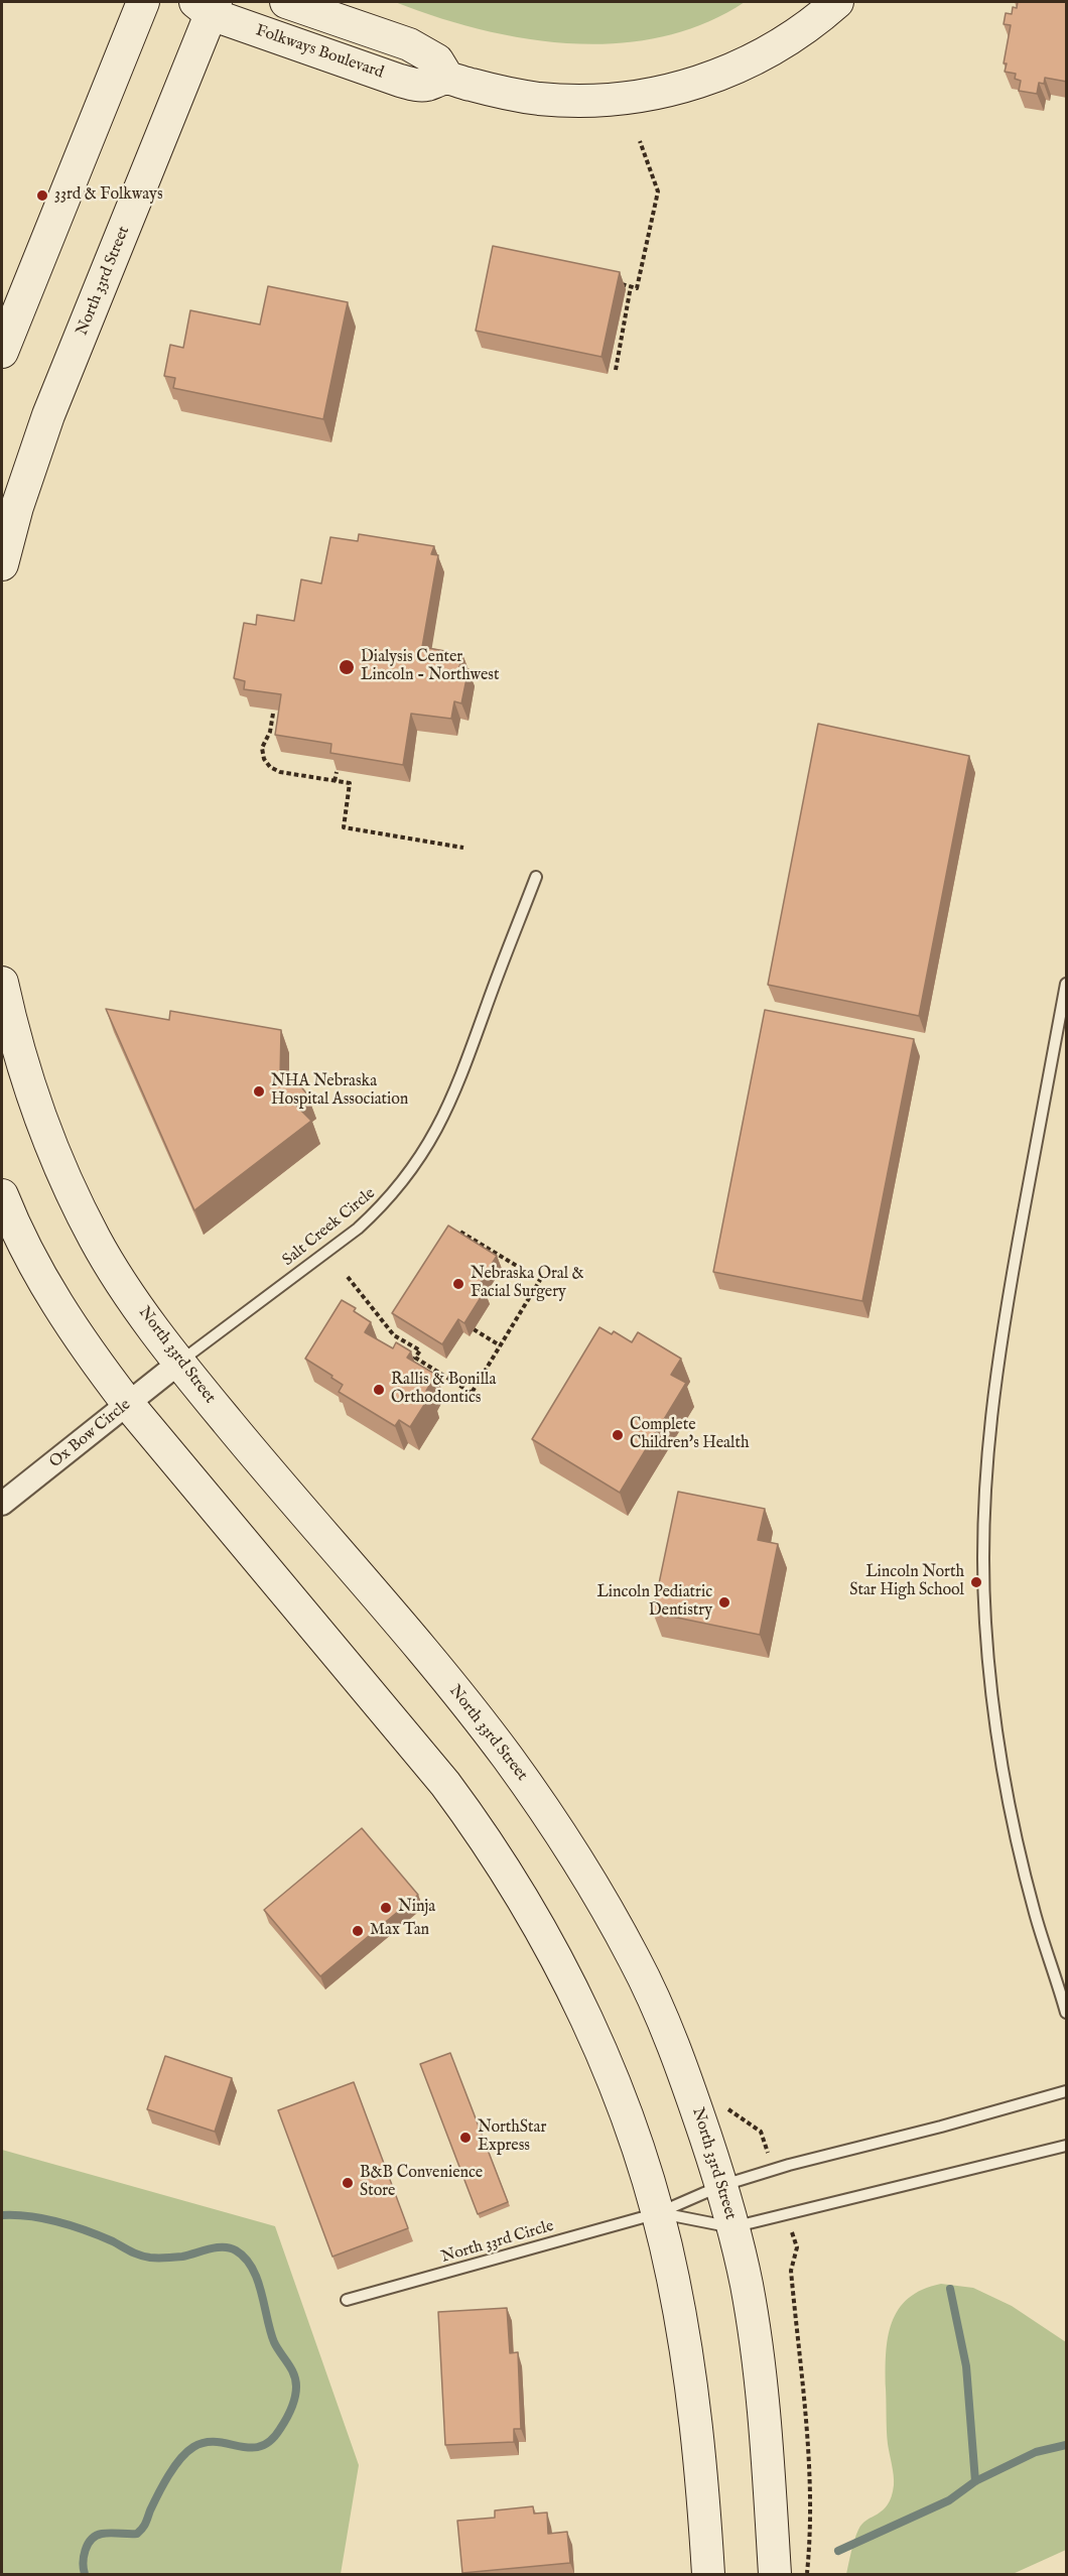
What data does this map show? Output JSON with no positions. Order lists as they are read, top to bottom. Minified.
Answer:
{"streets":{"main road":["Folkways Boulevard","North 33rd Street"],"street":["Ox Bow Circle"],"lane":["Salt Creek Circle","North 33rd Circle"]},"crossings":[["Folkways Boulevard","North 33rd Street"],["North 33rd Street","Salt Creek Circle"],["North 33rd Street","Ox Bow Circle"],["North 33rd Street","North 33rd Circle"],["Salt Creek Circle","Ox Bow Circle"]],"places":["33rd & Folkways","Dialysis Center Lincoln - Northwest","NHA Nebraska Hospital Association","Nebraska Oral & Facial Surgery","Rallis & Bonilla Orthodontics","Complete Children's Health","Lincoln North Star High School","Lincoln Pediatric Dentistry","Ninja","Max Tan","NorthStar Express","B&B Convenience Store"]}
